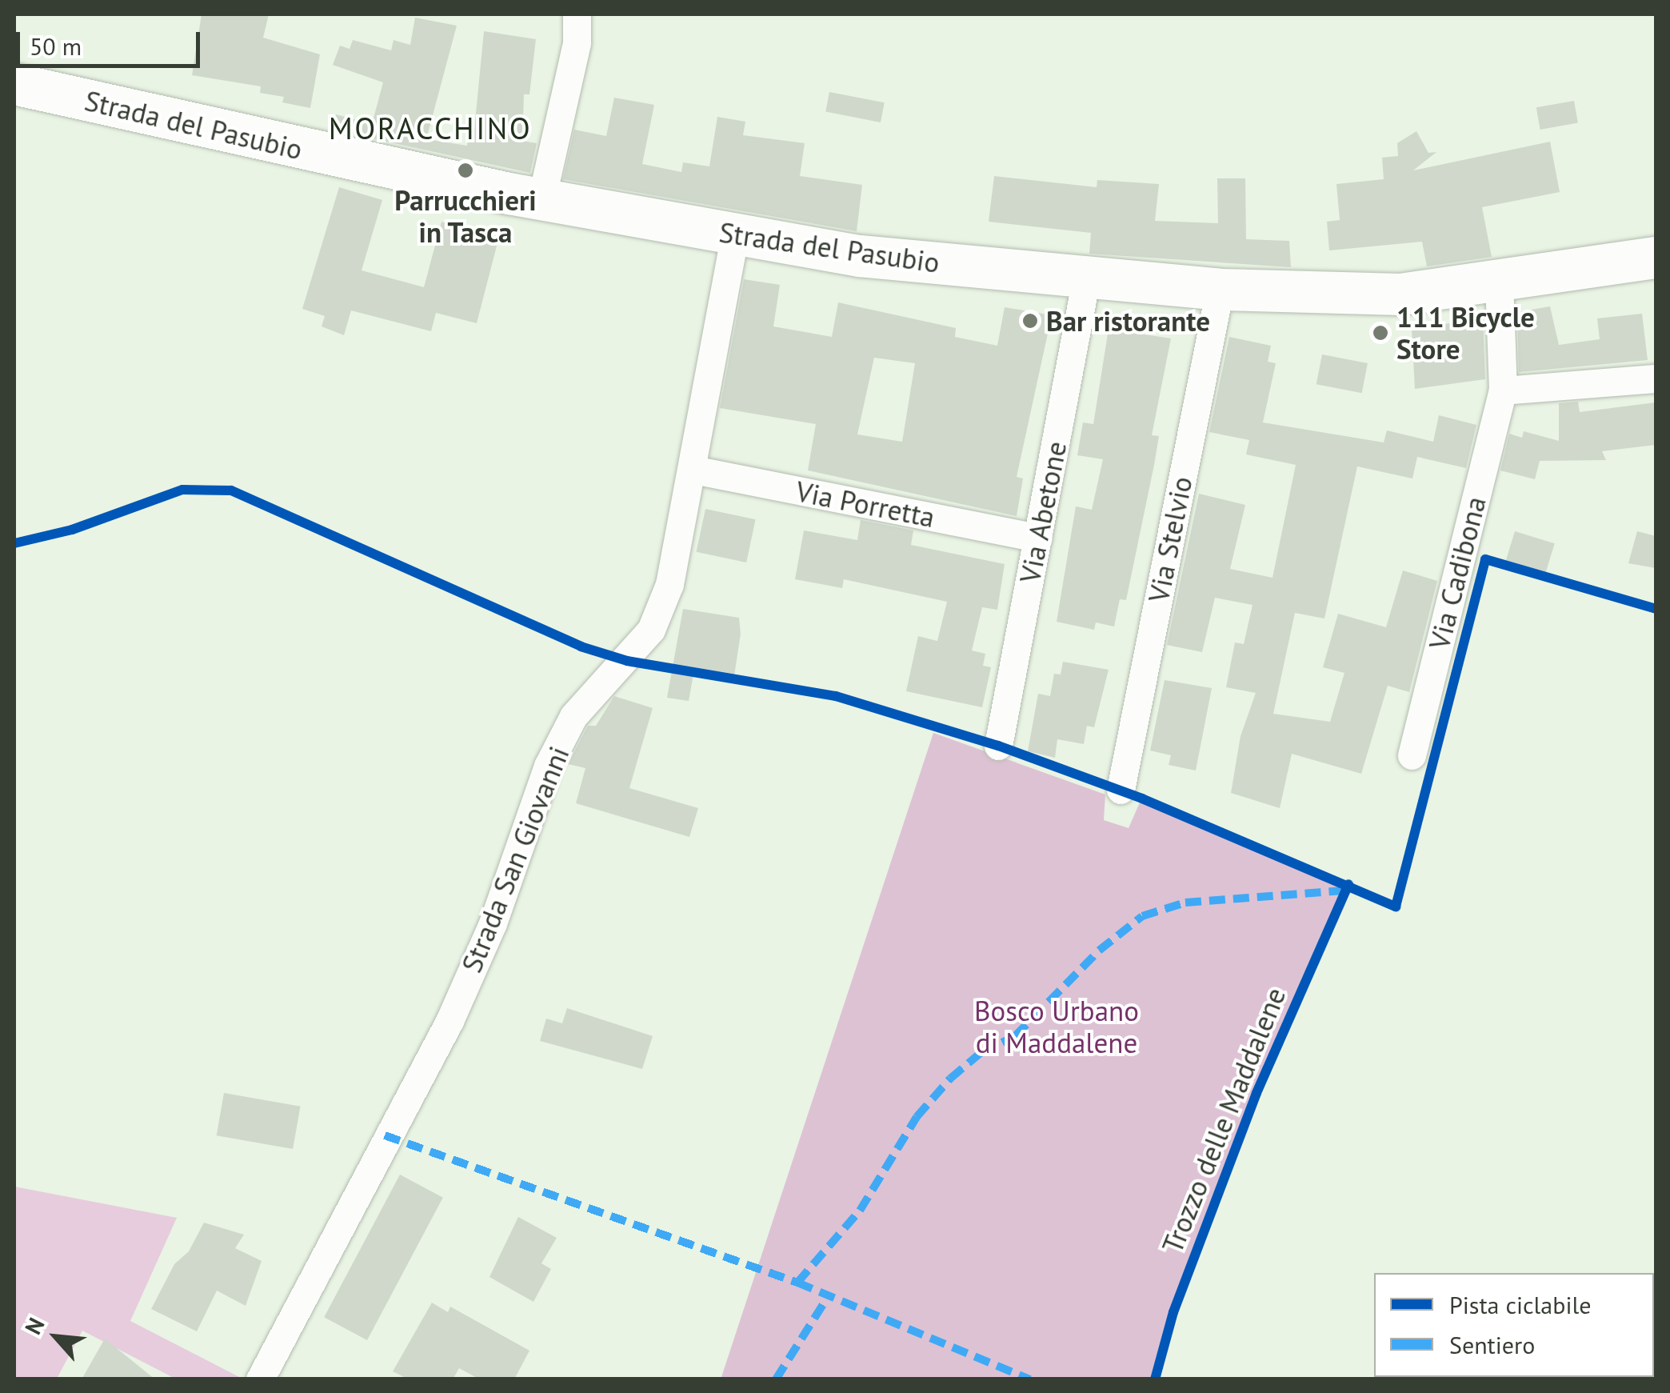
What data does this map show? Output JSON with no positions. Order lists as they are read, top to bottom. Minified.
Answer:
{"streets":{"main road":["Strada del Pasubio"],"street":["Via Porretta","Via Abetone","Via Stelvio","Via Cadibona","Strada San Giovanni"],"cycle path":["Trozzo delle Maddalene"]},"crossings":[["Strada del Pasubio","Via Abetone"],["Strada del Pasubio","Via Stelvio"],["Strada del Pasubio","Via Cadibona"],["Strada del Pasubio","Strada San Giovanni"],["Via Porretta","Via Abetone"],["Via Porretta","Strada San Giovanni"]],"districts":["MORACCHINO"],"parks":["Bosco Urbano di Maddalene"],"places":["Parrucchieri in Tasca","Bar ristorante","111 Bicycle Store"],"legend":["Pista ciclabile","Sentiero"],"scale_bar":"50 m","north":"top left"}
